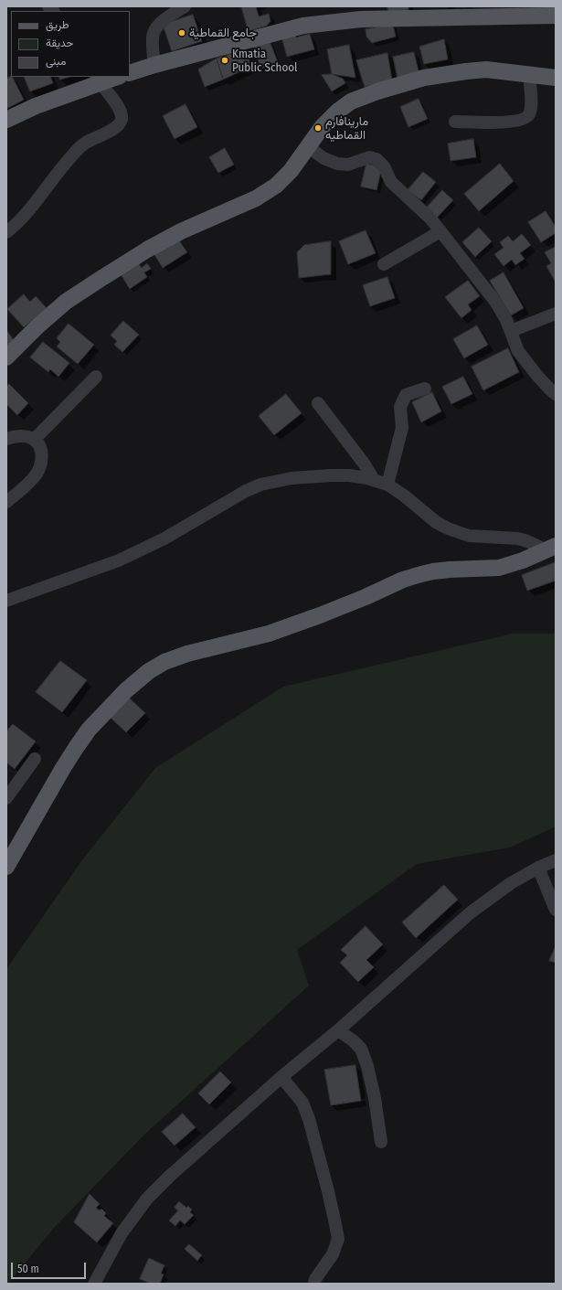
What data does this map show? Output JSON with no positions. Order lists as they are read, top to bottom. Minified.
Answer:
{"places":["جامع القماطية","Kmatia Public School","مارينافارم القماطيه"],"legend":["طريق","حديقة","مبنى"],"scale_bar":"50 m"}
